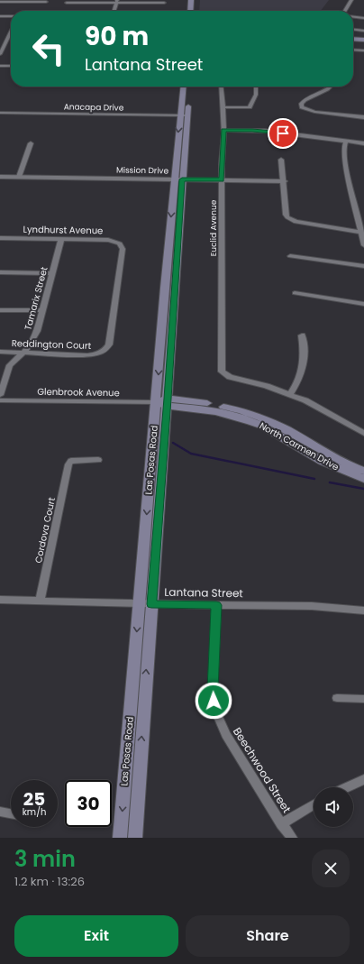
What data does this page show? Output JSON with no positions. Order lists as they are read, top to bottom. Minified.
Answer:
{"streets":{"main road":["North Carmen Drive","Las Posas Road"],"street":["Anacapa Drive","Mission Drive","Euclid Avenue","Lyndhurst Avenue","Tamarix Street","Reddington Court","Glenbrook Avenue","Cordova Court","Lantana Street","Beechwood Street"]},"crossings":[["Anacapa Drive","Las Posas Road"],["Mission Drive","Euclid Avenue"],["Mission Drive","Las Posas Road"],["Lyndhurst Avenue","Tamarix Street"],["Lyndhurst Avenue","Reddington Court"],["Tamarix Street","Reddington Court"],["Glenbrook Avenue","North Carmen Drive"],["Glenbrook Avenue","Las Posas Road"],["North Carmen Drive","Las Posas Road"],["Las Posas Road","Lantana Street"],["Cordova Court","Lantana Street"],["Lantana Street","Beechwood Street"]],"page":{"turn":["90 m","Lantana Street"],"speed":"25 km/h","limit":"30","heading":["3 min","1.2 km · 13:26"],"buttons":["Exit","Share"]}}
